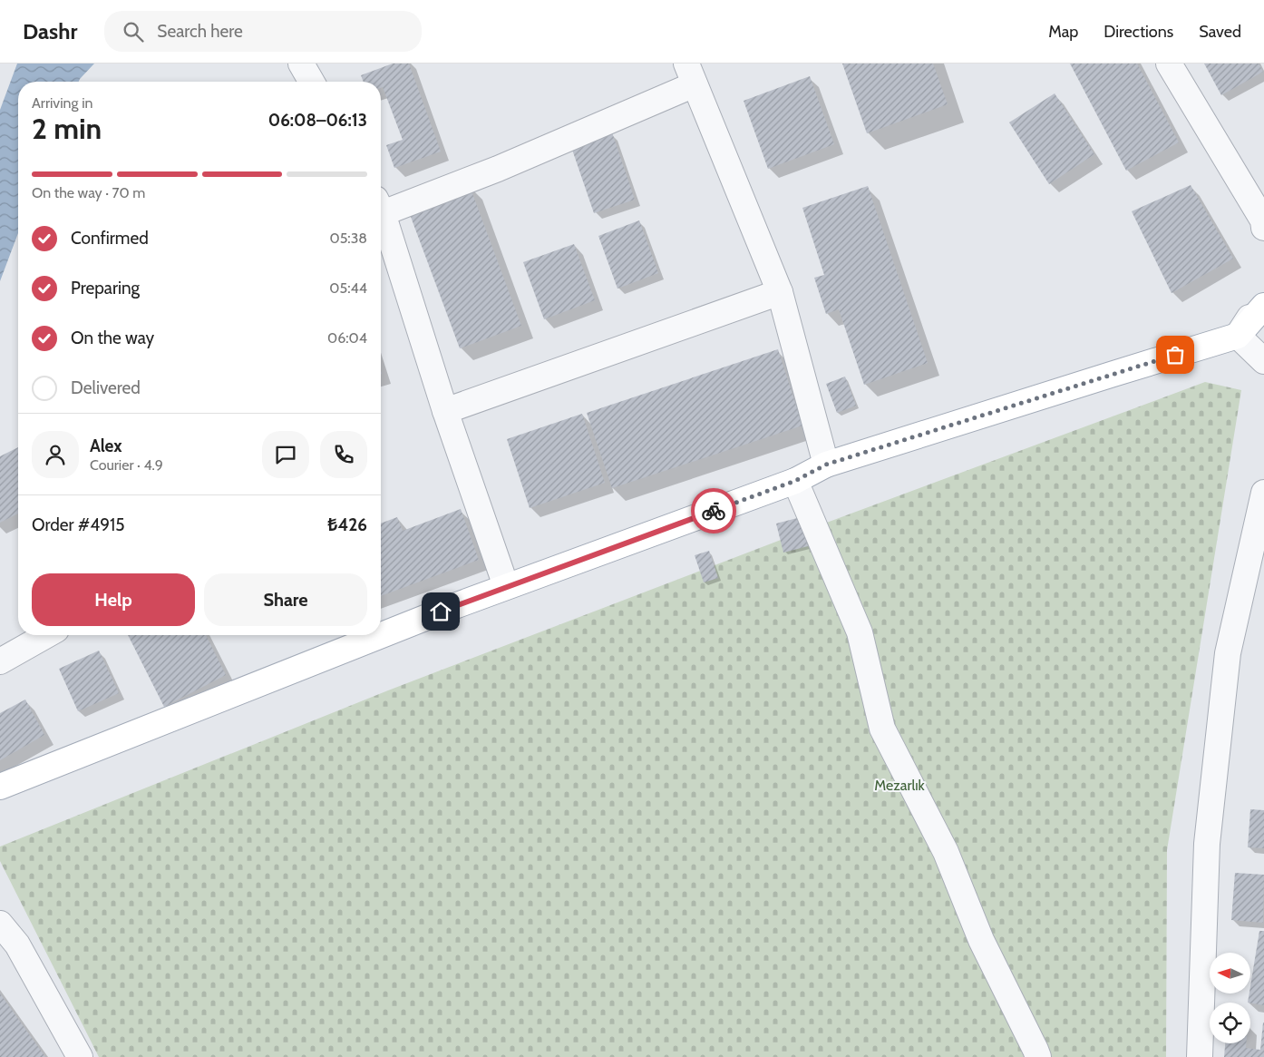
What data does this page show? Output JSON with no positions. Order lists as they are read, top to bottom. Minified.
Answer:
{"parks":["Mezarlık"],"north":"left","page":{"header":"Dashr","search":"Search here","nav":["Map","Directions","Saved"],"heading":["2 min","Arriving in","06:08–06:13"],"panel":["Alex","Courier · 4.9","Order #4915","₺426"],"bar":"On the way · 70 m","list":[["Confirmed","05:38"],["Preparing","05:44"],["On the way","06:04"],"Delivered"],"buttons":["Help","Share"]}}
